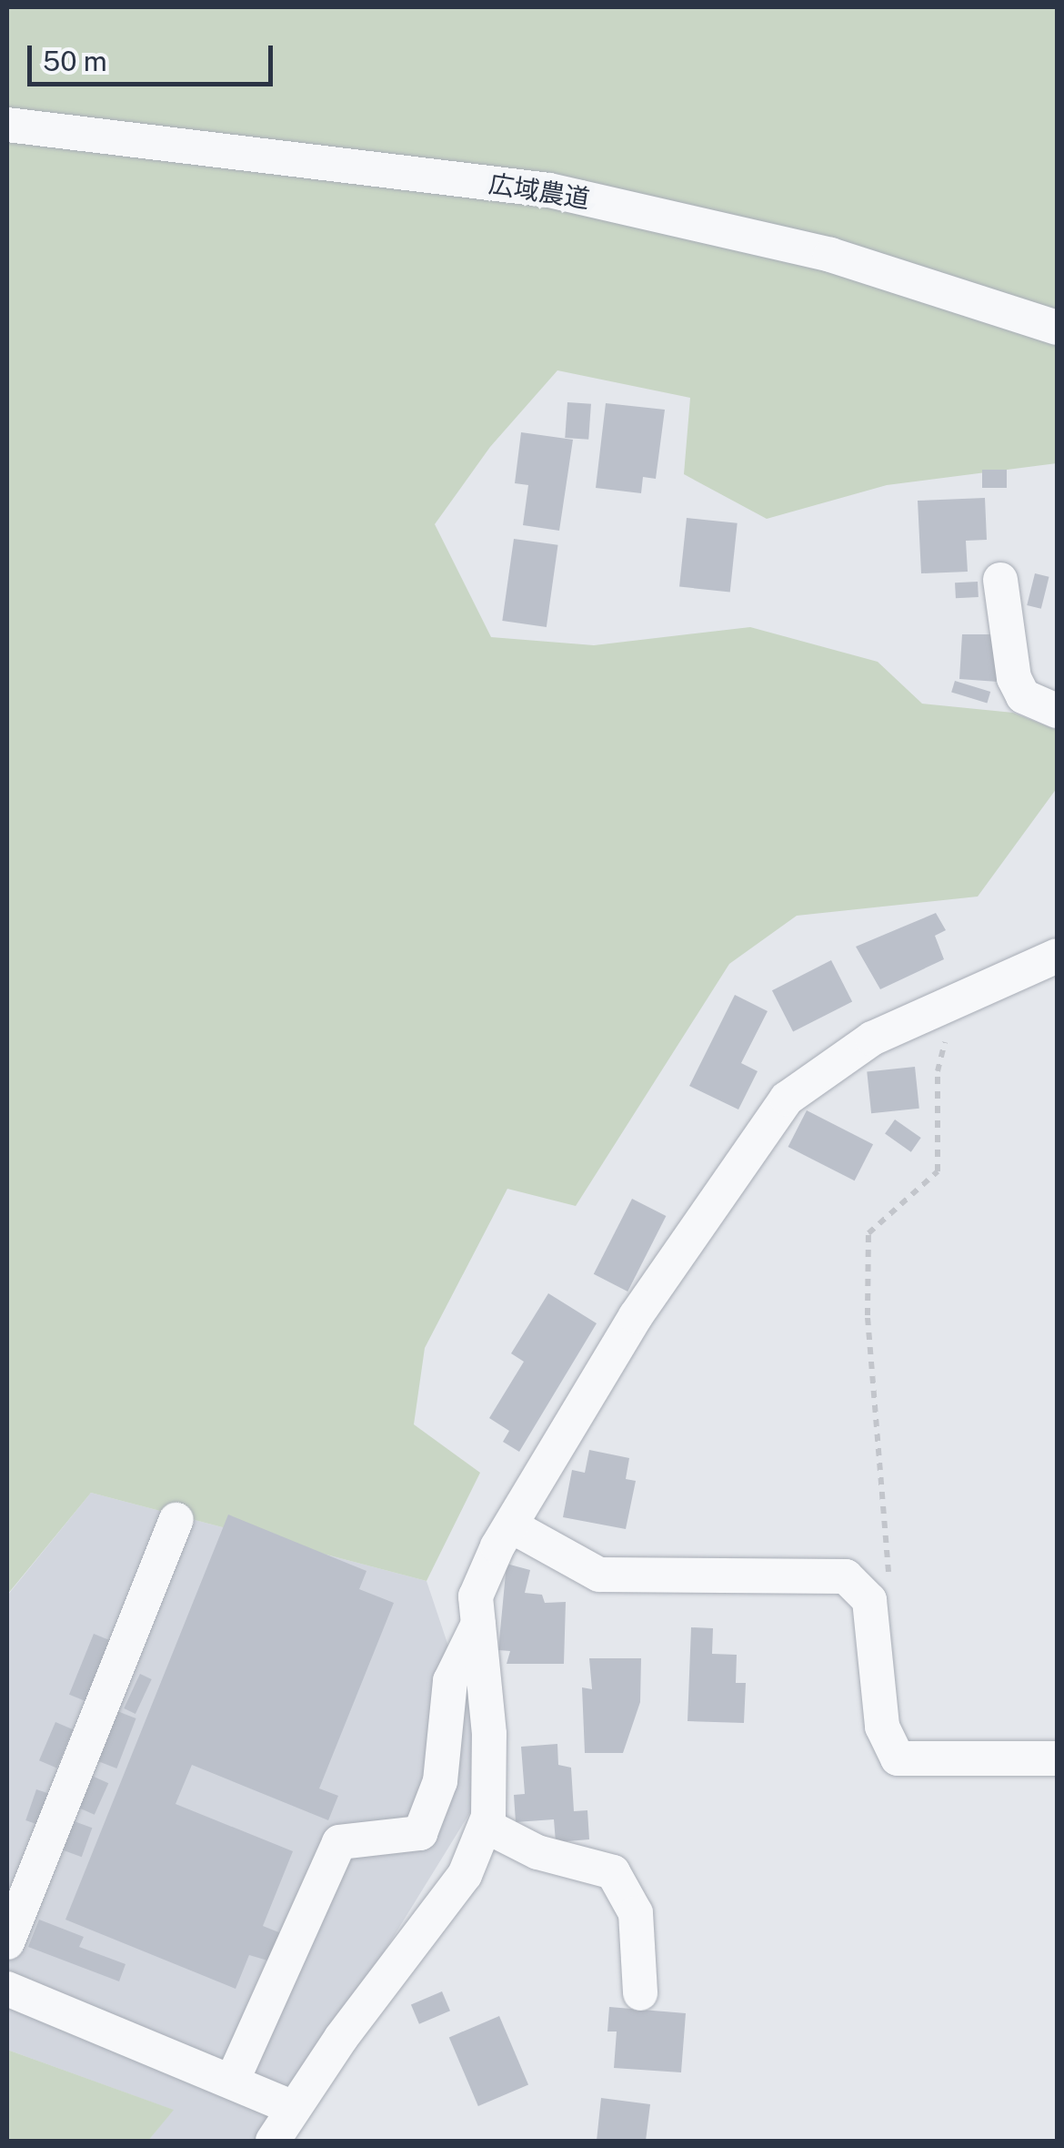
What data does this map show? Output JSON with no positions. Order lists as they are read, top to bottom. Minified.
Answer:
{"streets":{"street":["広域農道"]},"scale_bar":"50 m"}
